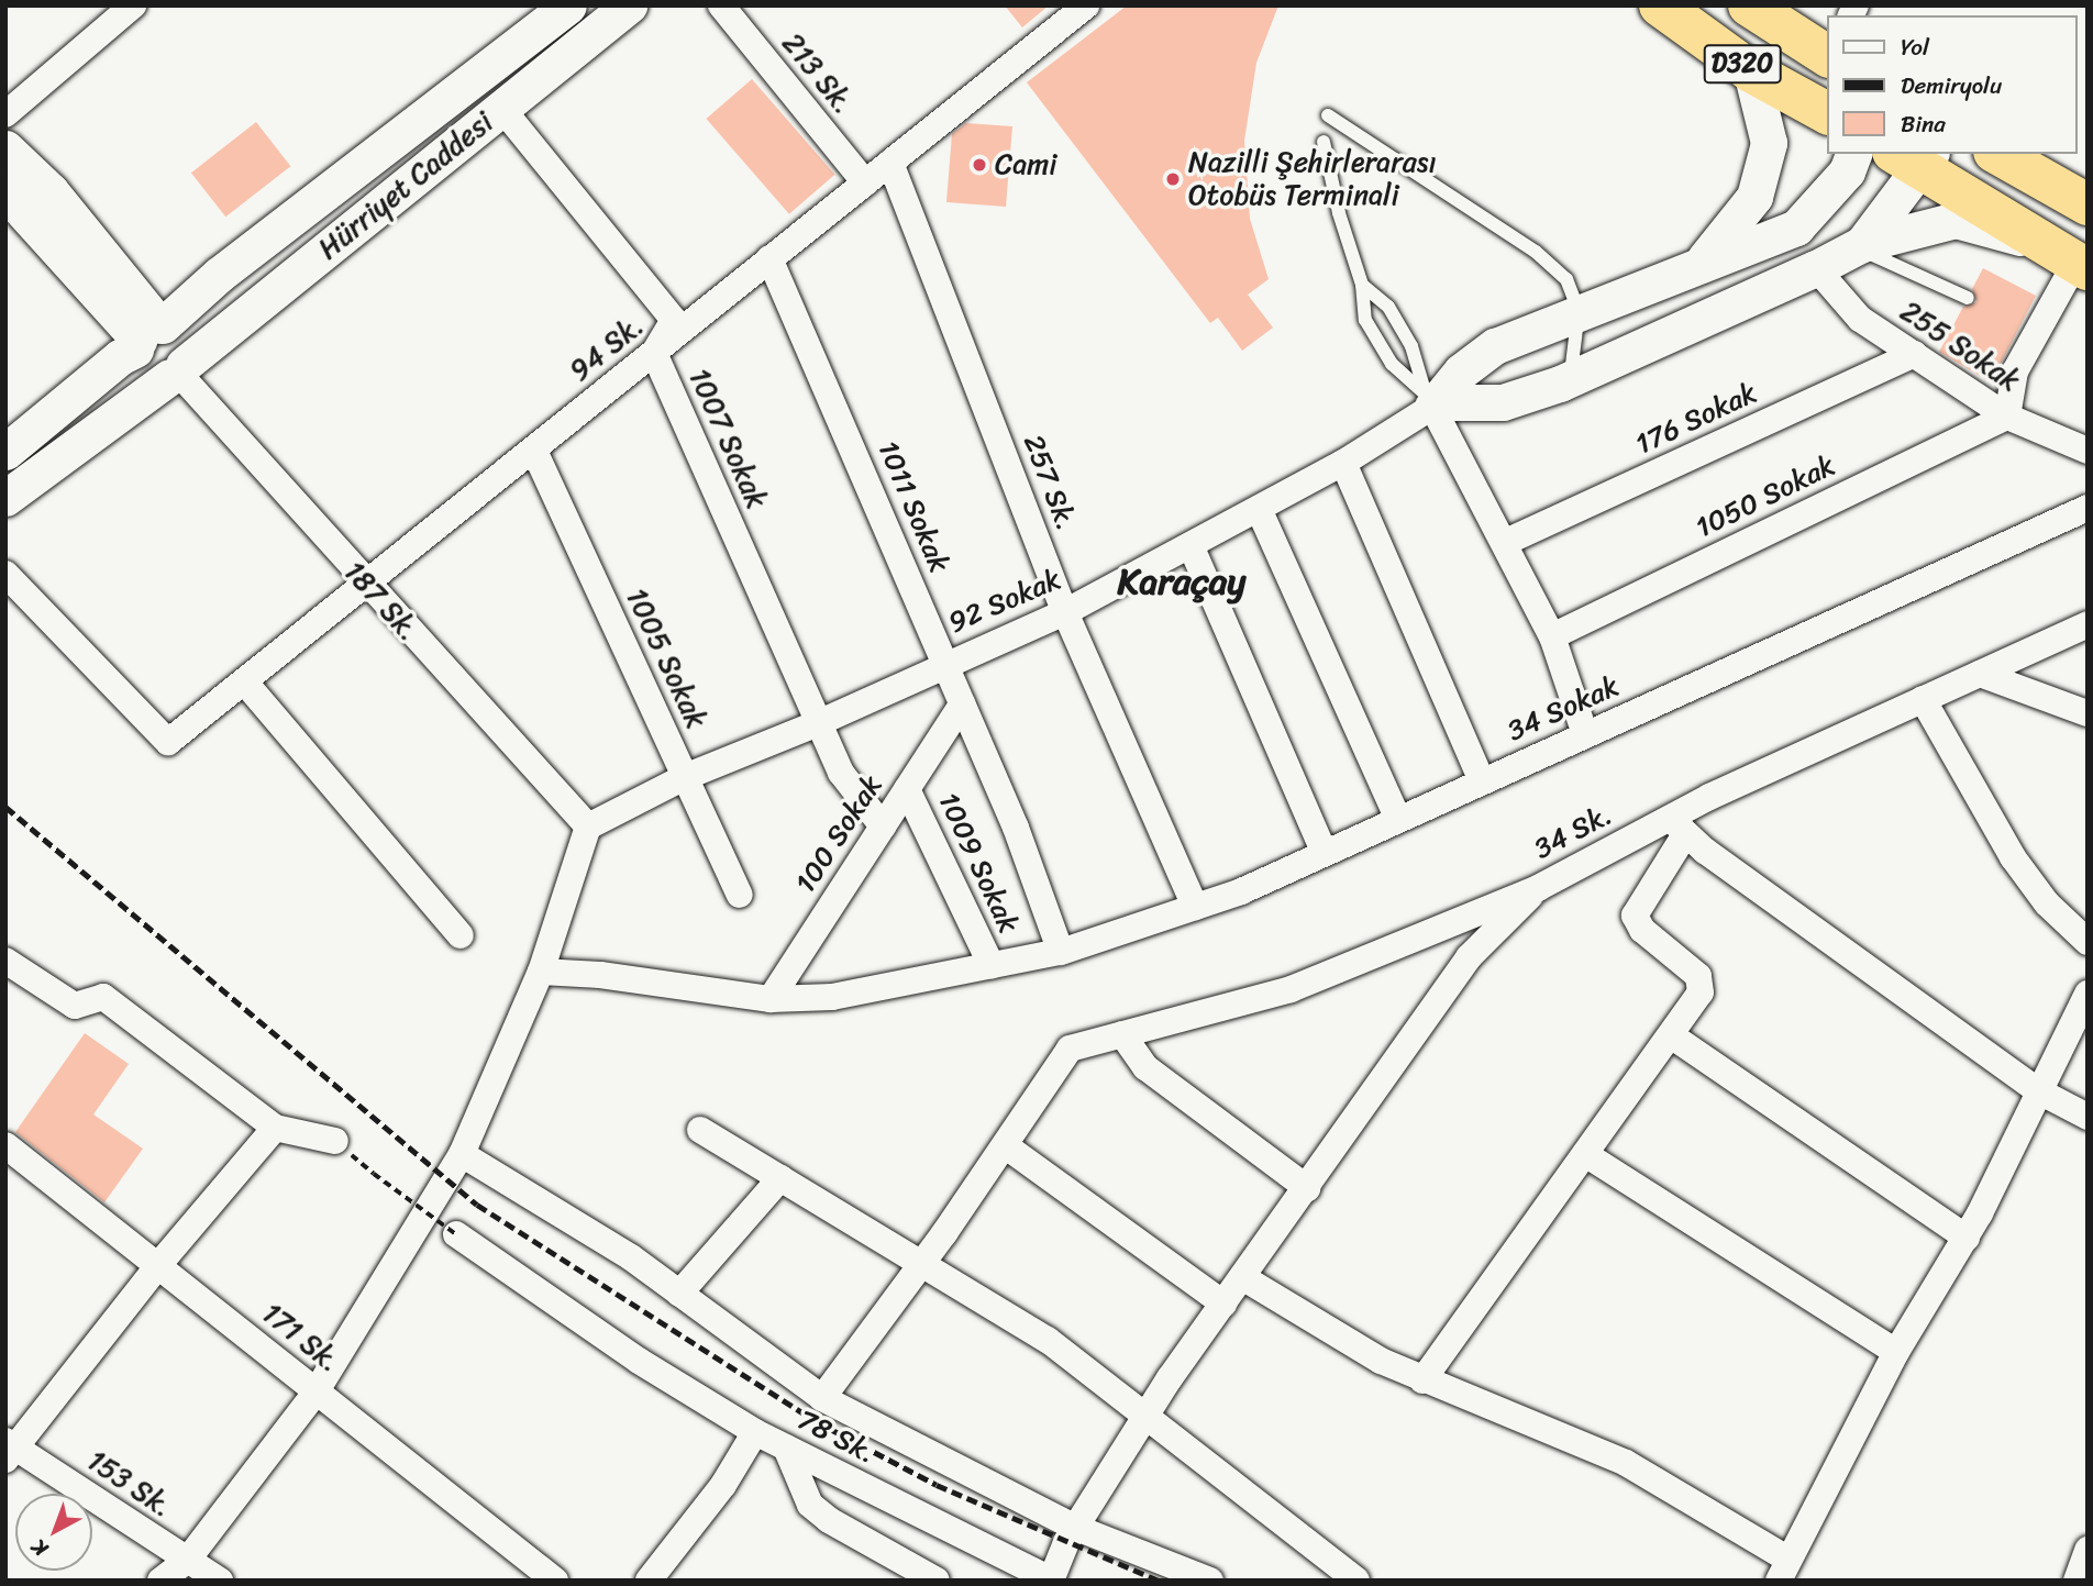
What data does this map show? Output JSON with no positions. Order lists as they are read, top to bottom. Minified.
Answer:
{"streets":{"highway":["D320"],"main road":["Hürriyet Caddesi"],"street":["213 Sk.","255 Sokak","94 Sk.","176 Sokak","1007 Sokak","257 Sk.","1050 Sokak","1011 Sokak","187 Sk.","92 Sokak","1005 Sokak","34 Sokak","34 Sk.","100 Sokak","1009 Sokak","171 Sk.","78 Sk.","153 Sk."]},"crossings":[["213 Sk.","94 Sk."],["Hürriyet Caddesi","1007 Sokak"],["Hürriyet Caddesi","187 Sk."],["255 Sokak","176 Sokak"],["255 Sokak","1050 Sokak"],["94 Sk.","1007 Sokak"],["94 Sk.","257 Sk."],["94 Sk.","1011 Sokak"],["94 Sk.","187 Sk."],["94 Sk.","1005 Sokak"],["1007 Sokak","92 Sokak"],["1007 Sokak","100 Sokak"],["257 Sk.","92 Sokak"],["257 Sk.","34 Sokak"],["1011 Sokak","92 Sokak"],["1011 Sokak","34 Sokak"],["1011 Sokak","100 Sokak"],["187 Sk.","92 Sokak"],["92 Sokak","1005 Sokak"],["34 Sokak","100 Sokak"],["34 Sokak","1009 Sokak"],["100 Sokak","1009 Sokak"]],"districts":["Karaçay"],"places":["Cami","Nazilli Şehirlerarası Otobüs Terminali"],"legend":["Yol","Demiryolu","Bina"],"north":"bottom left"}
